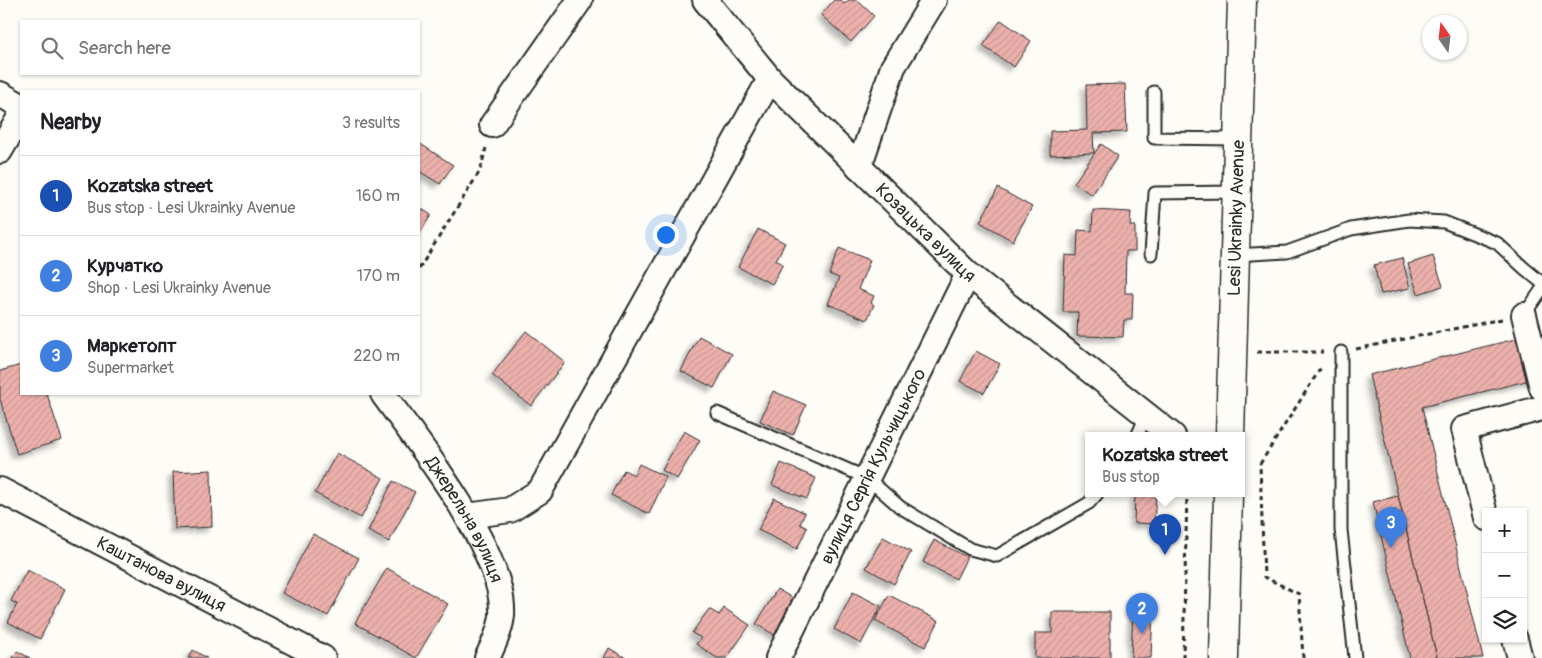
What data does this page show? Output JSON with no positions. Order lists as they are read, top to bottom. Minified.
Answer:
{"streets":{"street":["Lesi Ukrainky Avenue","Козацька вулиця","вулиця Сергія Кульчицького","Джерельна вулиця","Каштанова вулиця"]},"crossings":[["Козацька вулиця","вулиця Сергія Кульчицького"]],"north":"top","page":{"search":"Search here","heading":["Nearby","3 results"],"list":[{"mark":"1","name":"Kozatska street","note":"Bus stop · Lesi Ukrainky Avenue","value":"160 m"},{"mark":"2","name":"Курчатко","note":"Shop · Lesi Ukrainky Avenue","value":"170 m"},{"mark":"3","name":"Маркетопт","note":"Supermarket","value":"220 m"}],"popup":["Kozatska street","Bus stop"],"pins":["3","1","2"],"map_buttons":["+","−"]}}
